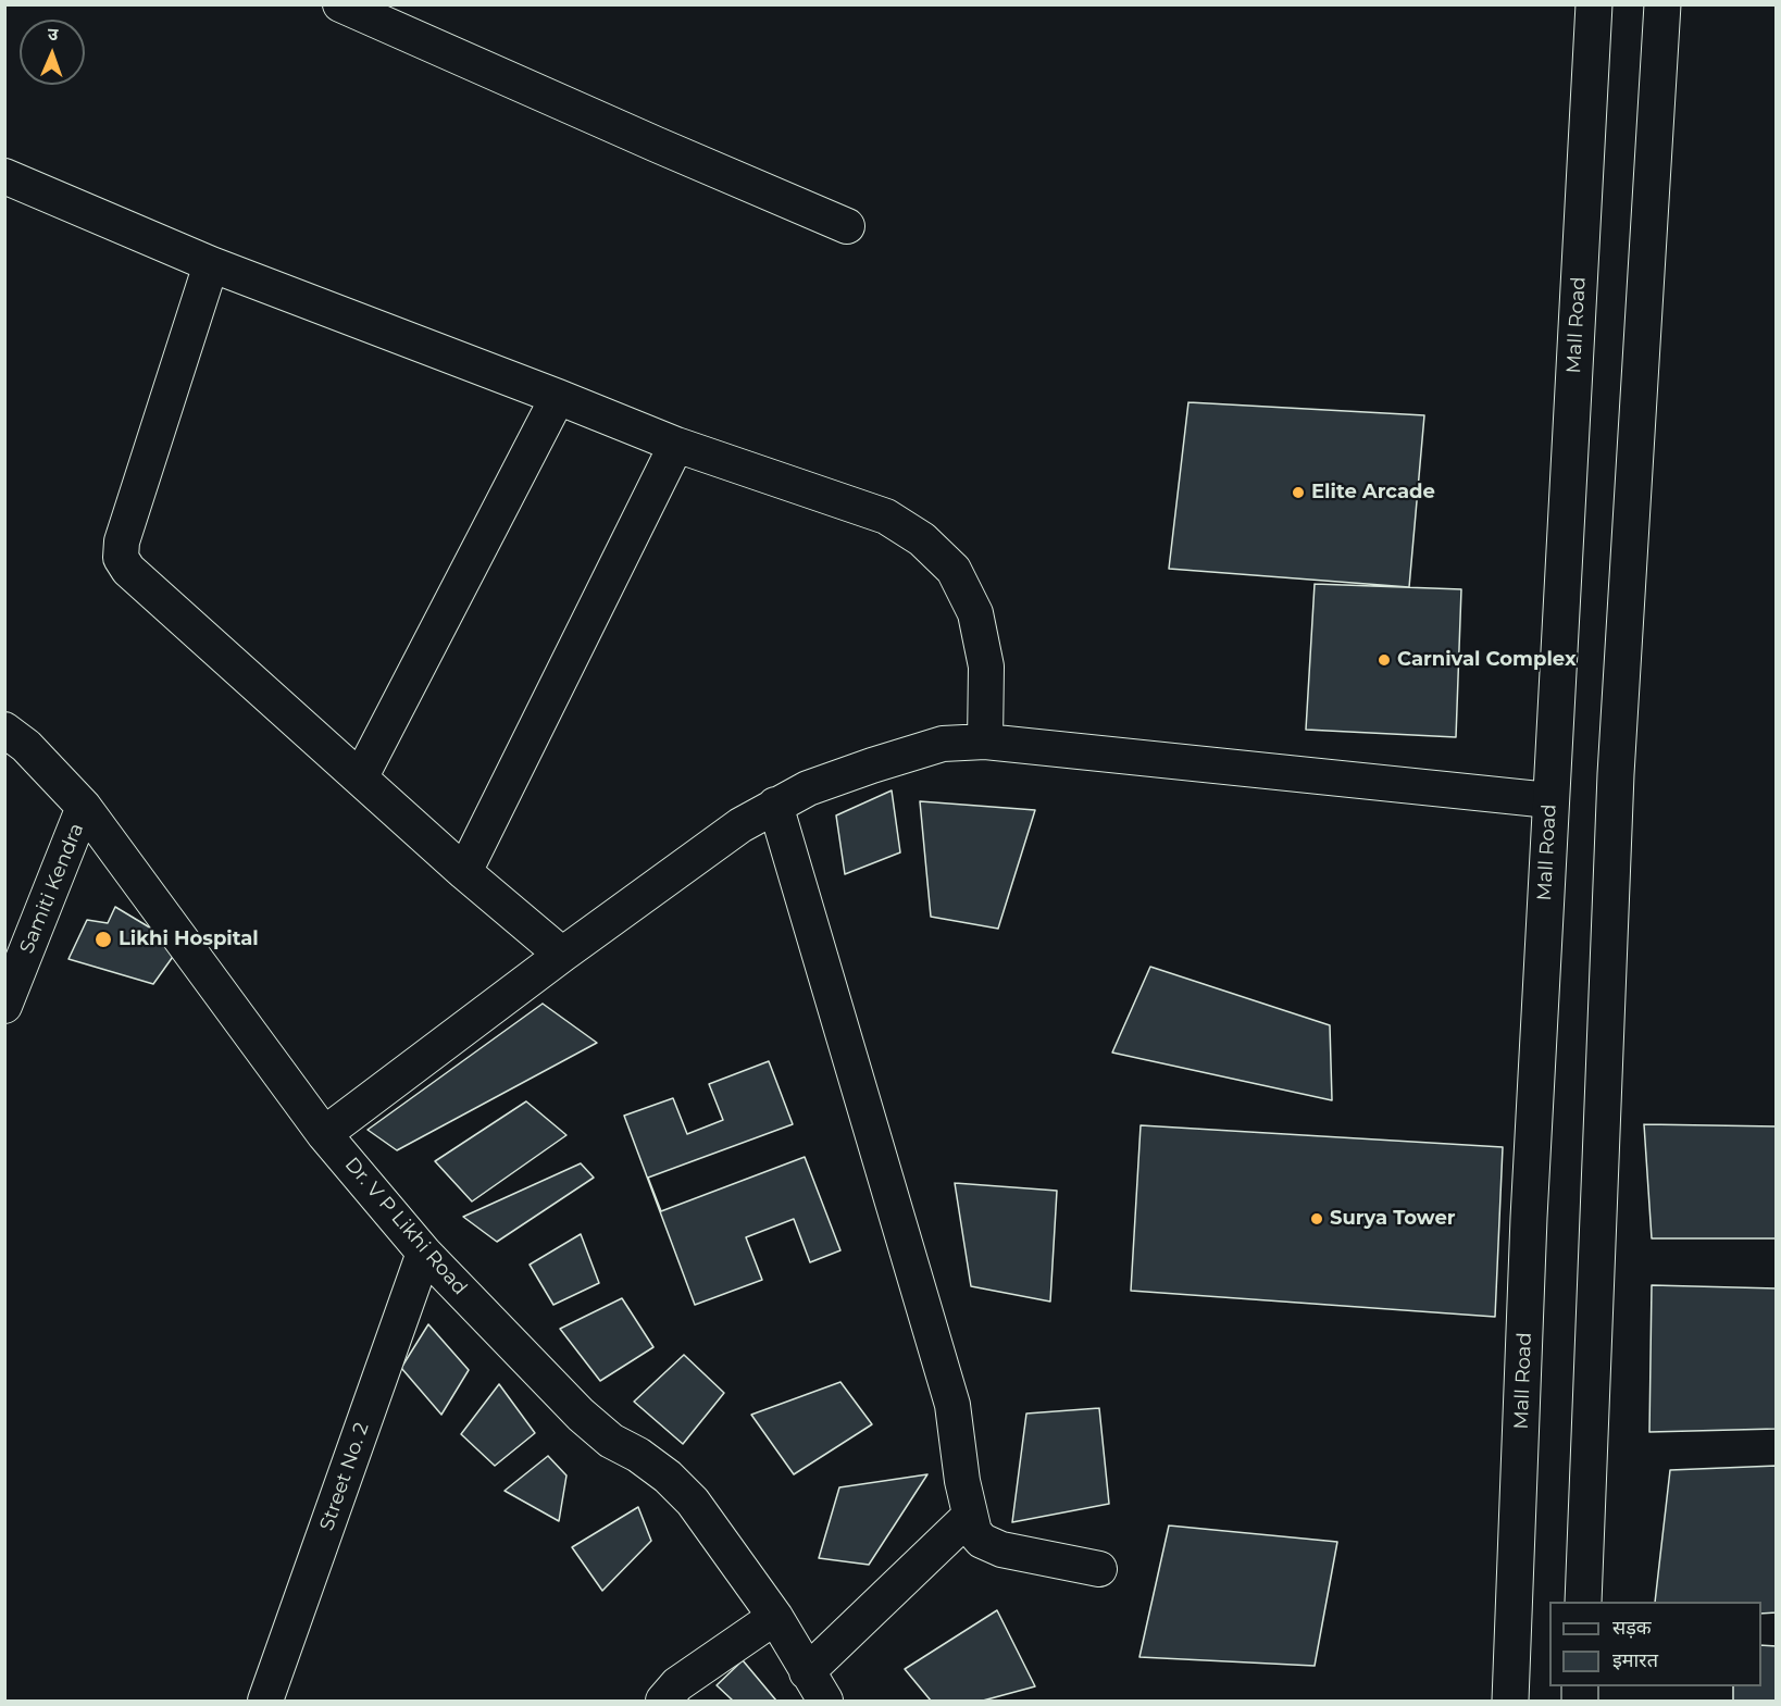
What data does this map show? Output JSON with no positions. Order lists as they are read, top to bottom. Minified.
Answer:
{"streets":{"main road":["Mall Road"],"street":["Samiti Kendra","Dr. V P Likhi Road","Street No. 2"]},"crossings":[["Samiti Kendra","Dr. V P Likhi Road"],["Dr. V P Likhi Road","Street No. 2"]],"places":["Elite Arcade","Carnival Complex","Likhi Hospital","Surya Tower"],"legend":["सड़क","इमारत"],"north":"top"}
